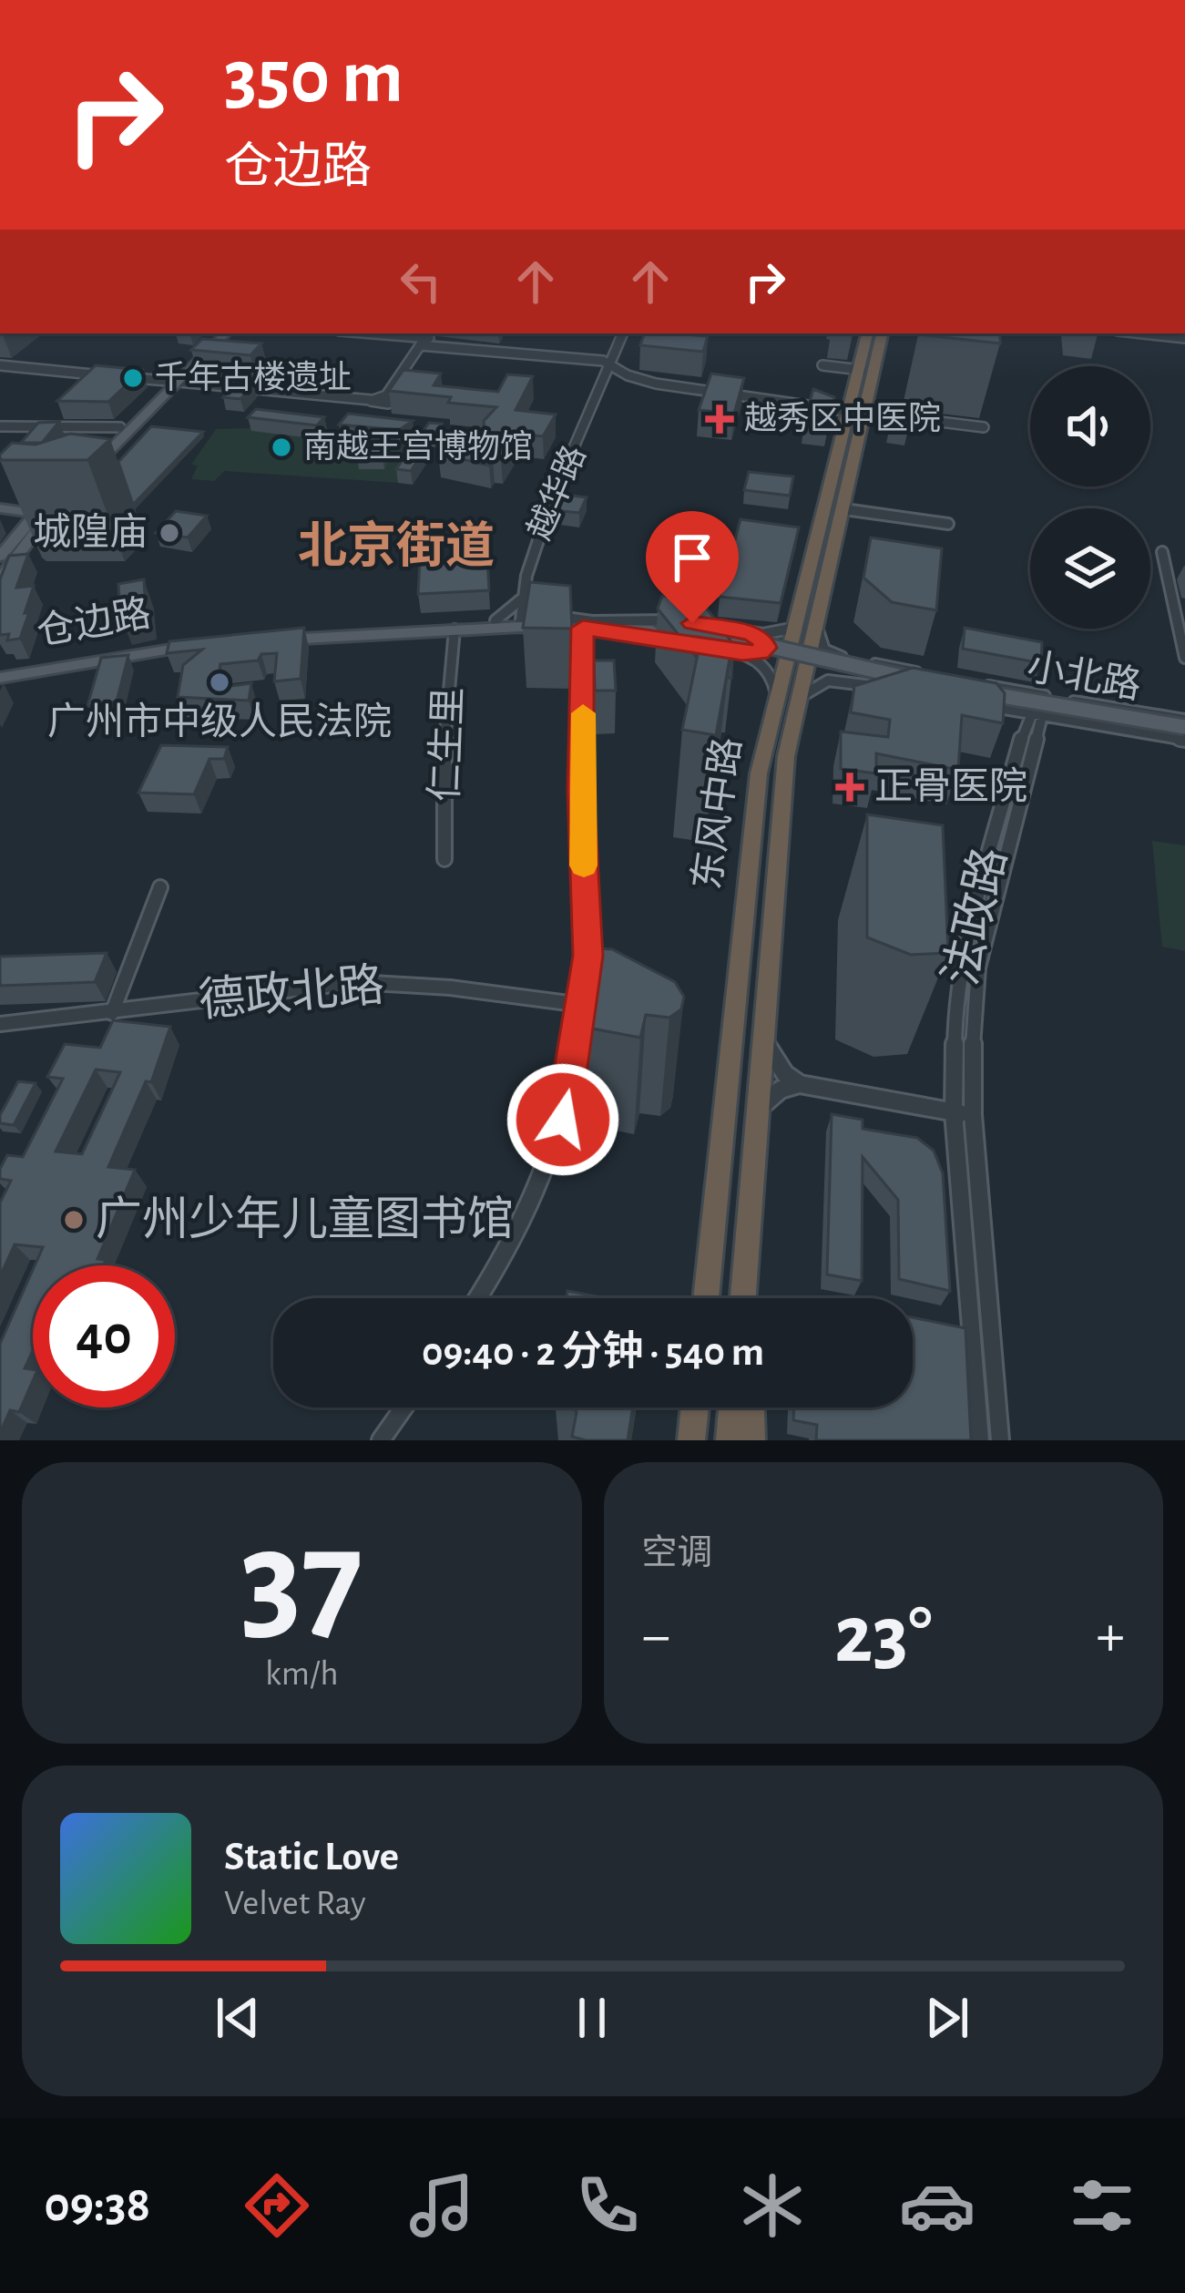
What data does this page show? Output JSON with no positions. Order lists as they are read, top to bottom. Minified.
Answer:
{"streets":{"highway":["东风中路"],"main road":["仓边路","小北路"],"street":["越华路","仁生里","法政路","德政北路"]},"crossings":[["小北路","法政路"]],"districts":["北京街道"],"places":{"other":["千年古楼遗址","南越王宫博物馆","城隍庙","广州市中级人民法院","广州少年儿童图书馆"],"health":["越秀区中医院","正骨医院"]},"page":{"turn":["350 m","仓边路"],"limit":"40","trip":"09:40 · 2 分钟 · 540 m","tile":[["37","km/h"],"空调"],"heat":["−","23°","+"],"song":["Static Love","Velvet Ray"],"tabs":"09:38"}}
